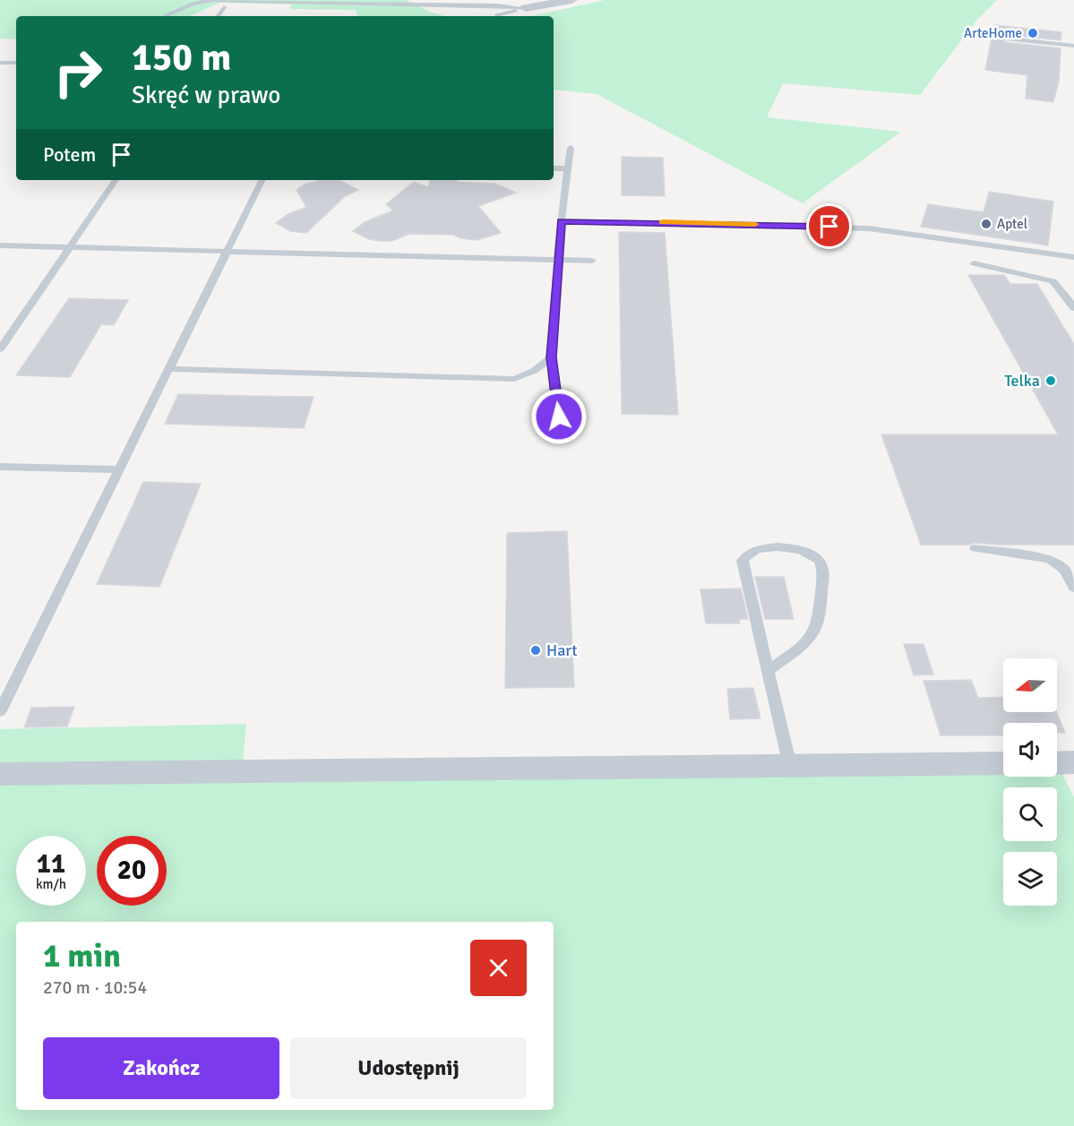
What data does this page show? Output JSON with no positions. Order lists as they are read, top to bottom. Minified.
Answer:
{"places":["ArteHome","Aptel","Telka","Hart"],"north":"left","page":{"turn":["150 m","Skręć w prawo"],"then":"Potem","speed":"11 km/h","limit":"20","heading":["1 min","270 m · 10:54"],"buttons":["Zakończ","Udostępnij"]}}
